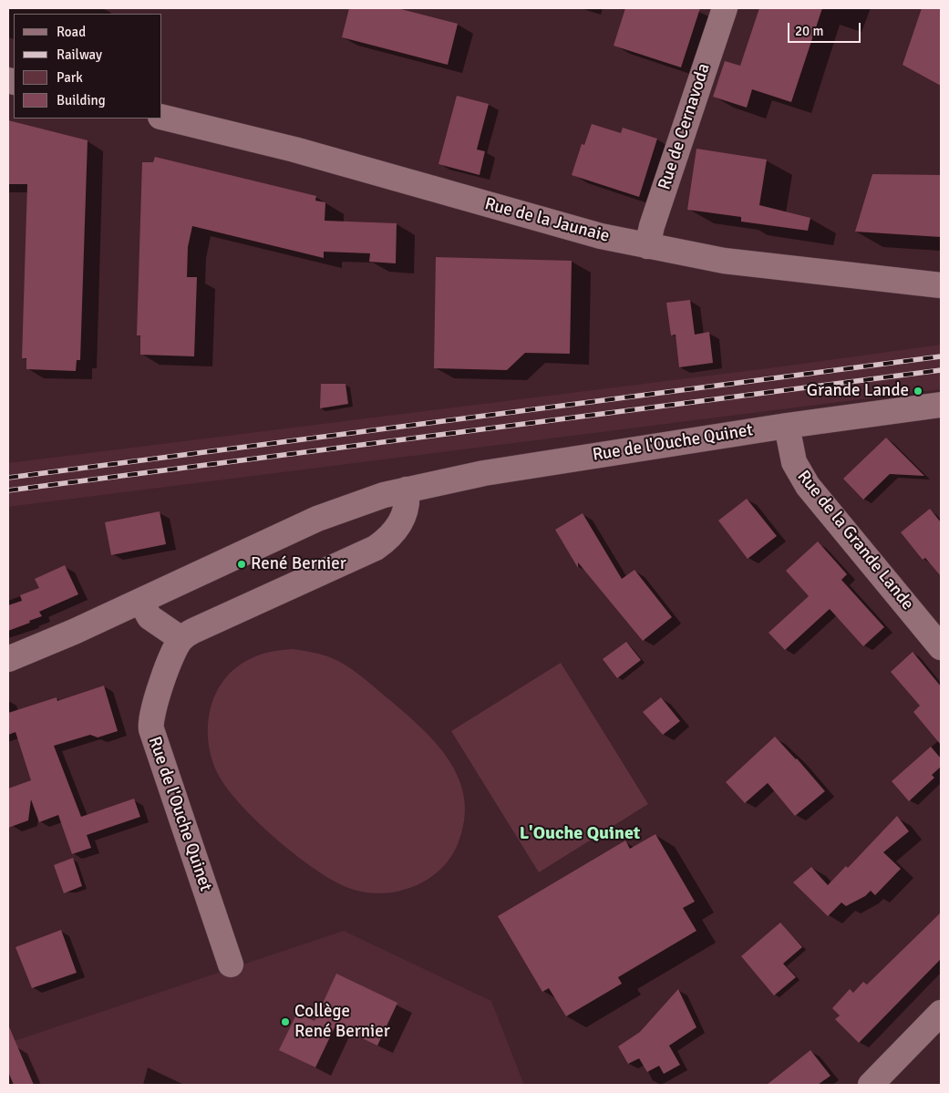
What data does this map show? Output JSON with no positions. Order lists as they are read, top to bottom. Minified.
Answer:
{"streets":{"street":["Rue de Cernavoda","Rue de la Jaunaie","Rue de l'Ouche Quinet","Rue de la Grande Lande"]},"crossings":[["Rue de Cernavoda","Rue de la Jaunaie"],["Rue de l'Ouche Quinet","Rue de la Grande Lande"]],"districts":["L'Ouche Quinet"],"places":["Grande Lande","René Bernier","Collège René Bernier"],"legend":["Road","Railway","Park","Building"],"scale_bar":"20 m"}
